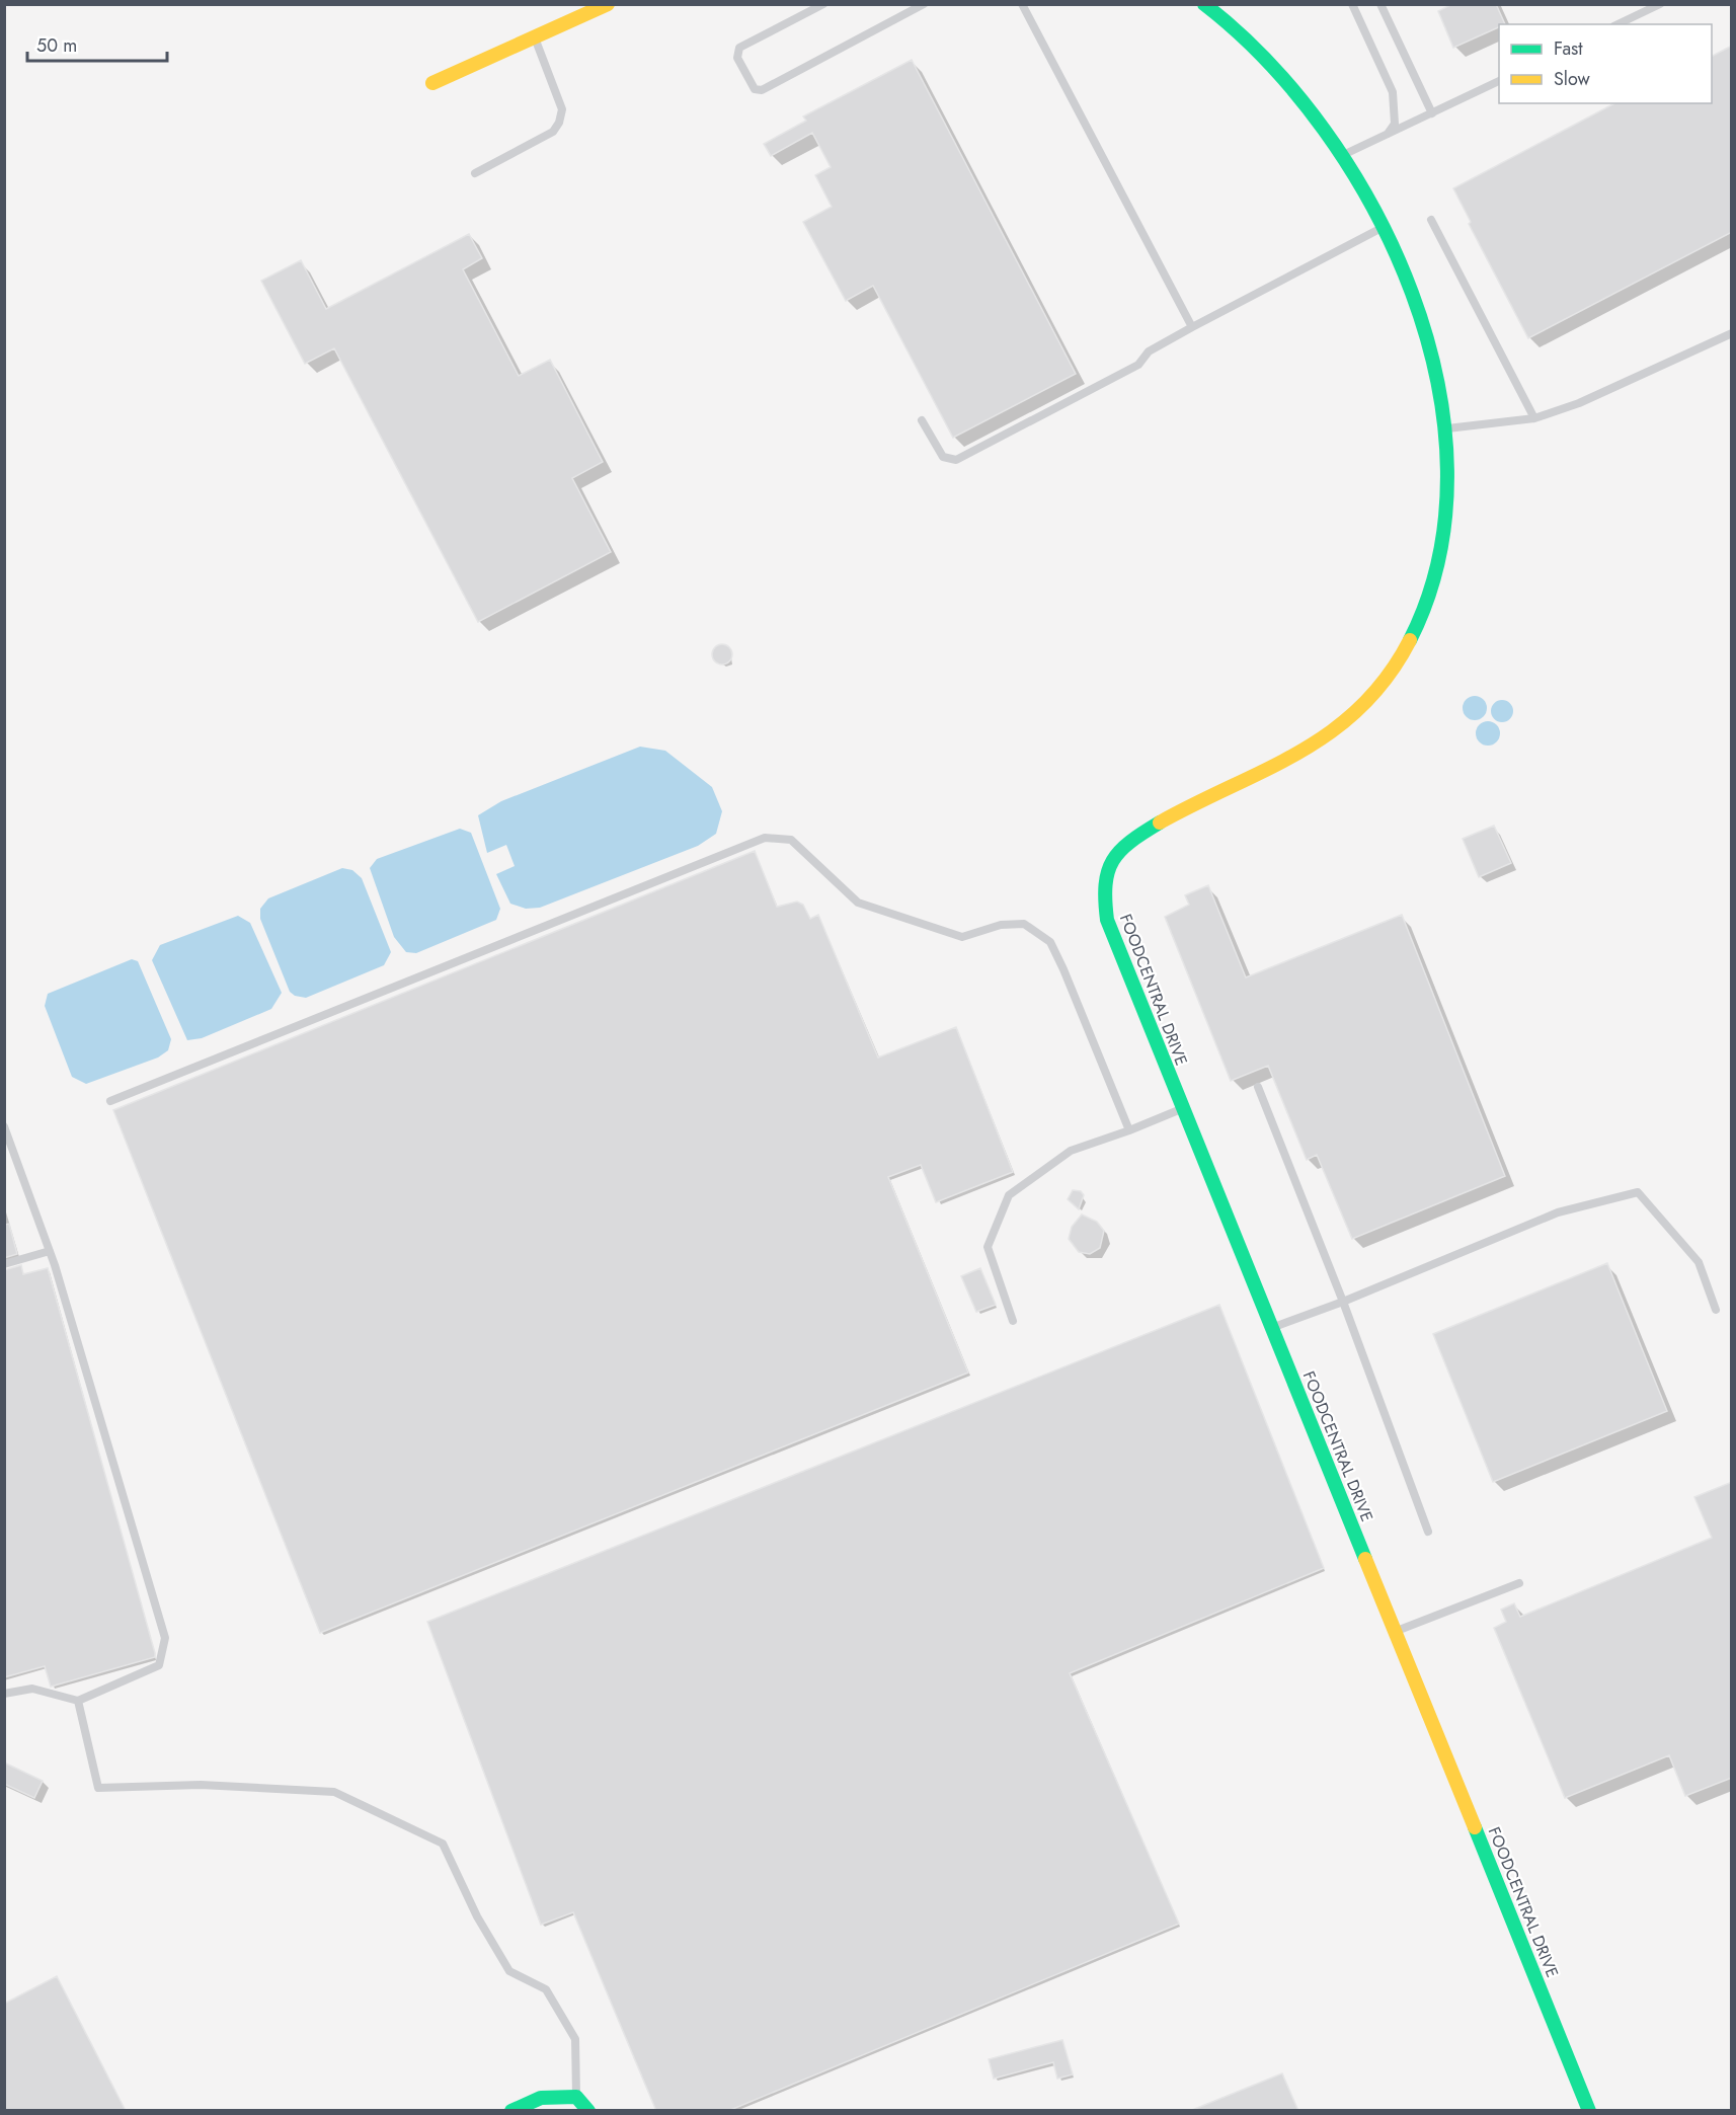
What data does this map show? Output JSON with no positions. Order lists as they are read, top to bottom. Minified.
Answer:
{"streets":{"street":["FOODCENTRAL DRIVE"]},"legend":["Fast","Slow"],"scale_bar":"50 m"}
